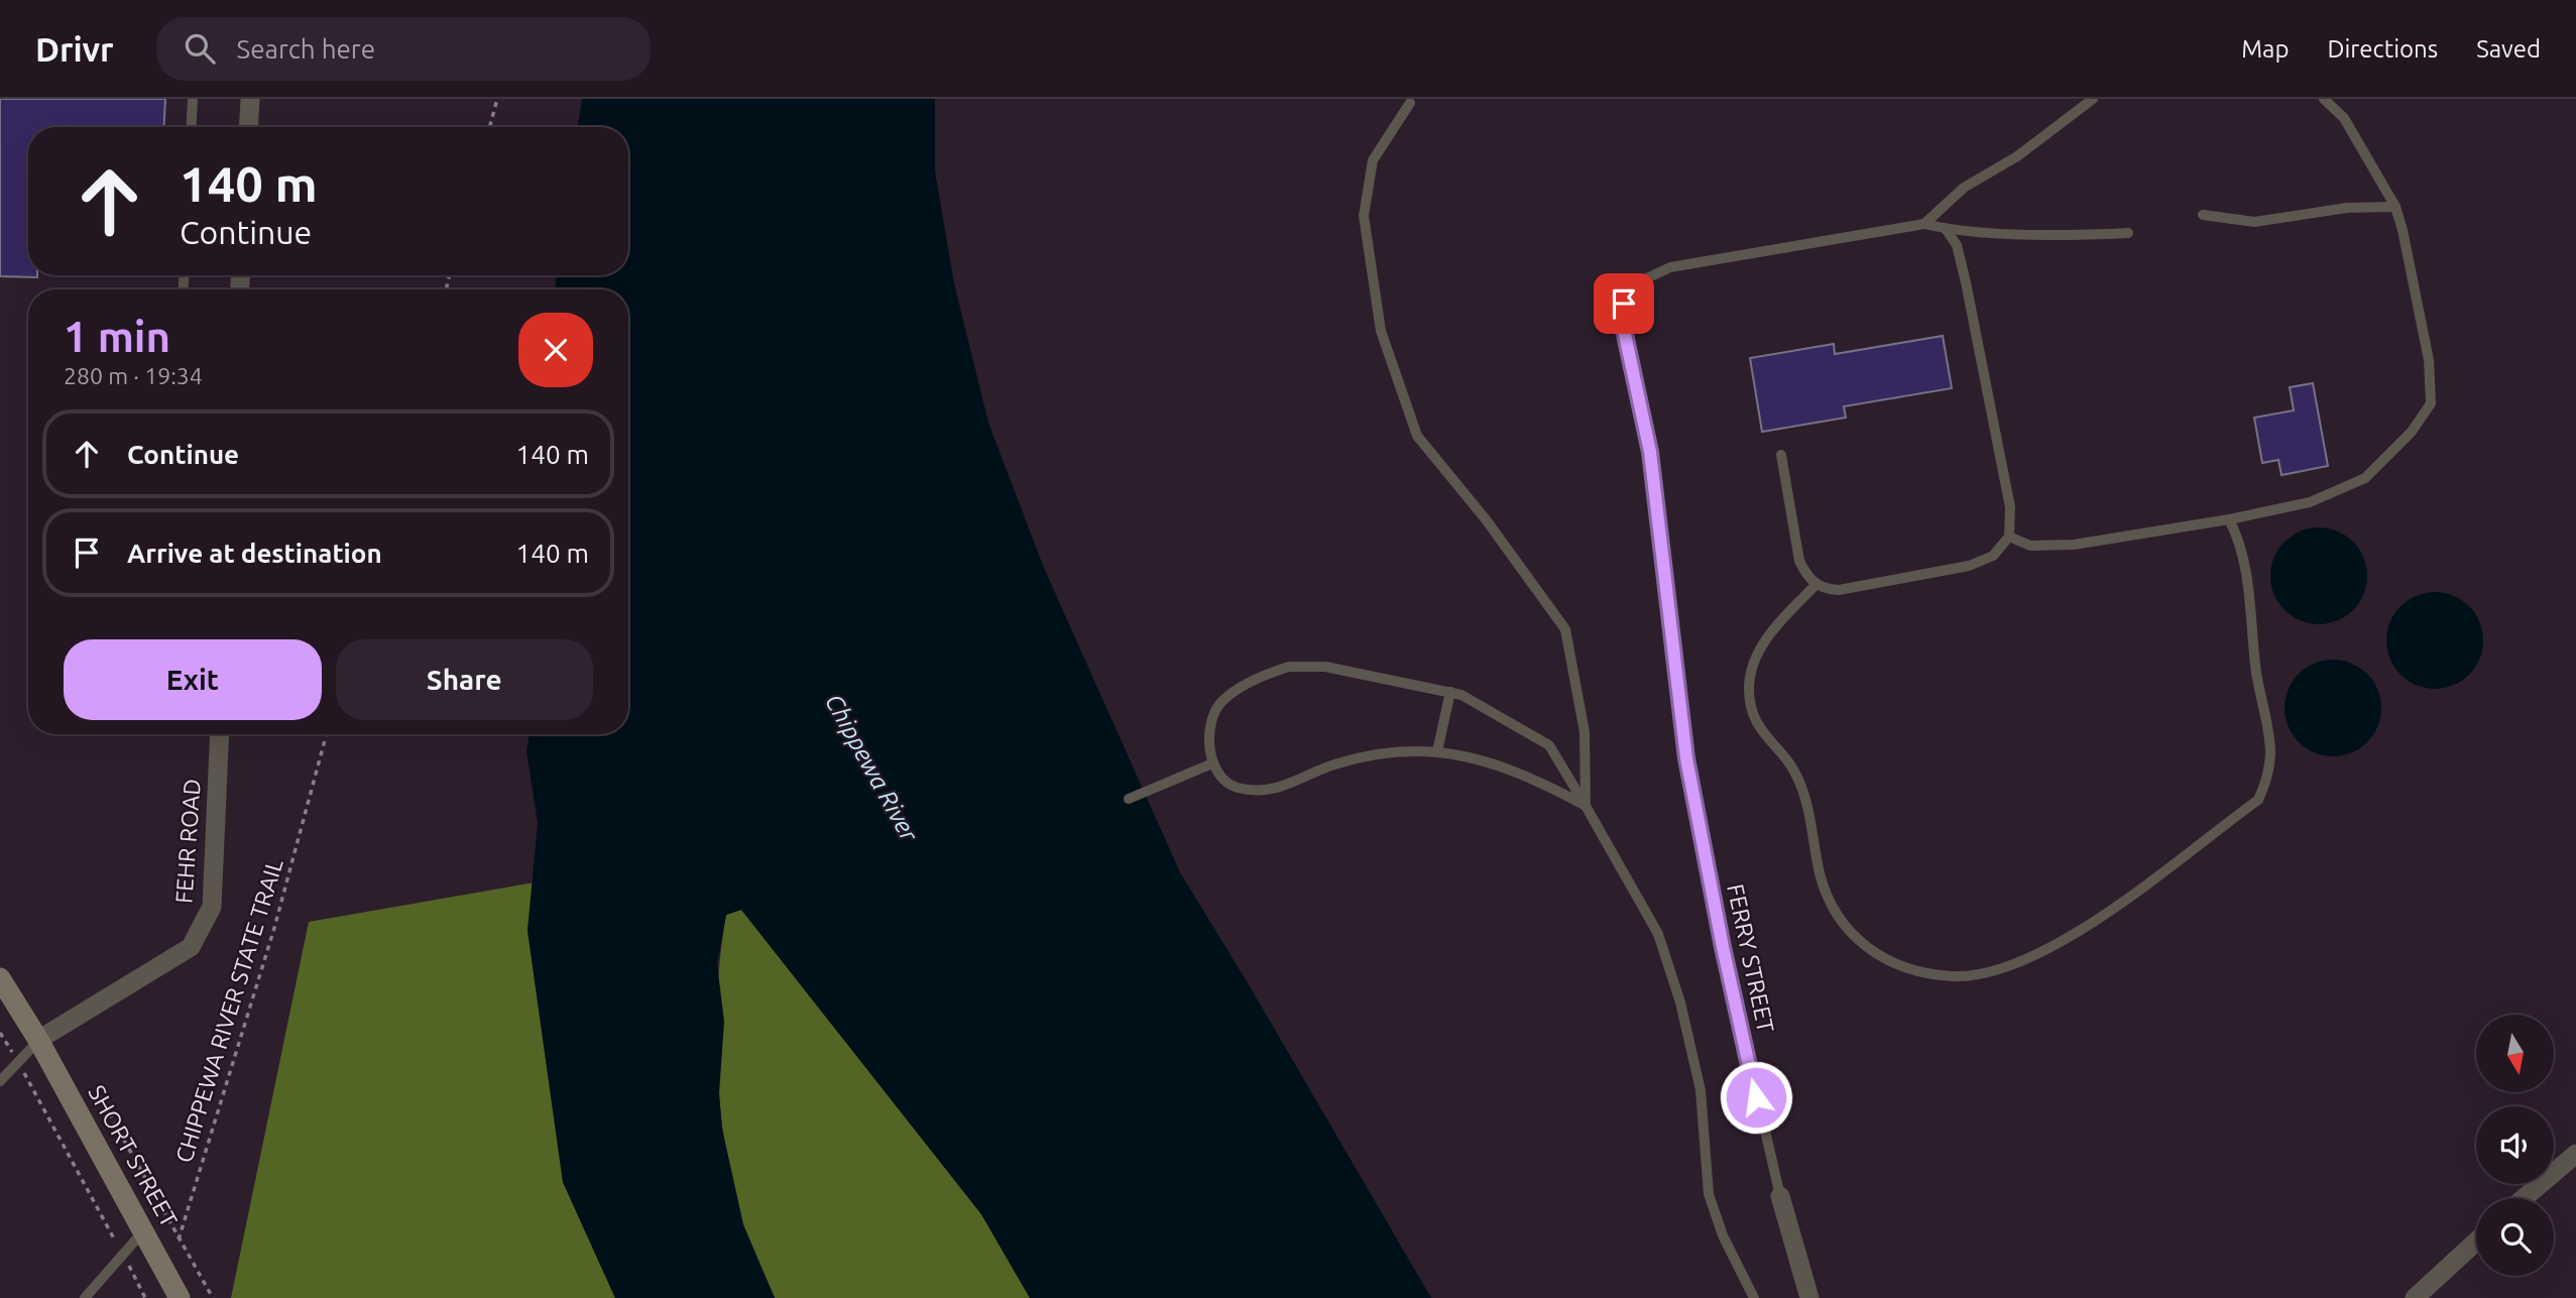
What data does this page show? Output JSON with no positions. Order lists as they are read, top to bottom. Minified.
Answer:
{"streets":{"street":["FEHR ROAD","FERRY STREET","SHORT STREET"],"path":["CHIPPEWA RIVER STATE TRAIL"]},"crossings":[["FEHR ROAD","SHORT STREET"]],"water":["Chippewa River"],"north":"bottom","page":{"header":"Drivr","search":"Search here","nav":["Map","Directions","Saved"],"turn":["140 m","Continue"],"heading":["1 min","280 m · 19:34"],"list":[{"name":"Continue","value":"140 m"},{"name":"Arrive at destination","value":"140 m"}],"buttons":["Exit","Share"]}}
